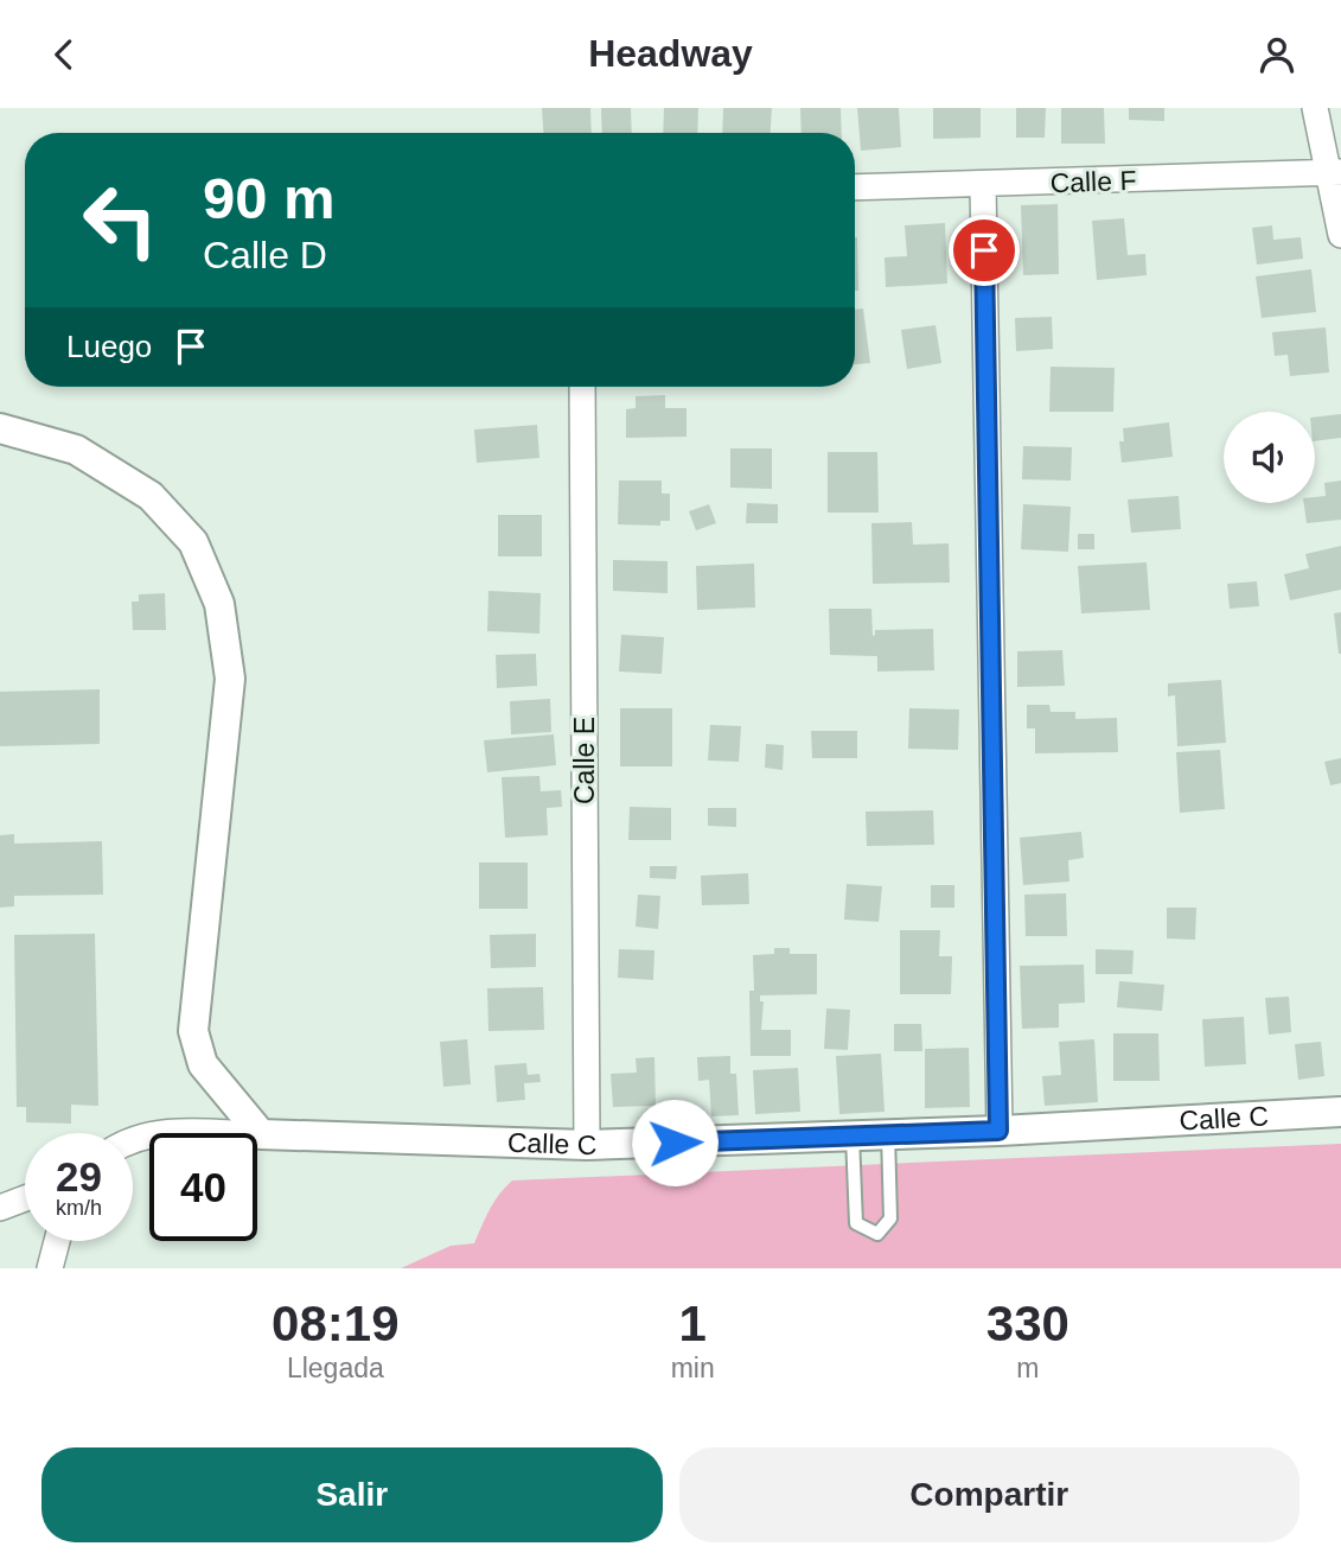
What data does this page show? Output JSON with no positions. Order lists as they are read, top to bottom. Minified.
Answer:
{"streets":{"street":["Calle F","Calle E","Calle C"]},"crossings":[["Calle E","Calle C"]],"page":{"header":"Headway","turn":["90 m","Calle D"],"then":"Luego","speed":"29 km/h","limit":"40","eta":["08:19","Llegada","1","min","330","m"],"buttons":["Salir","Compartir"]}}
